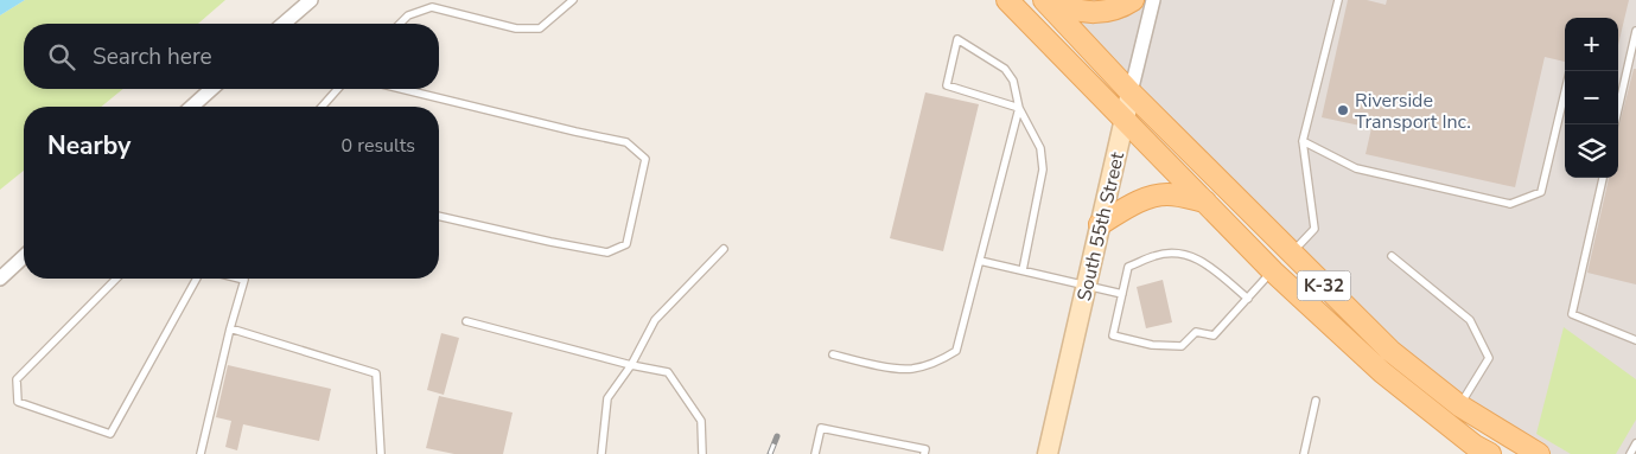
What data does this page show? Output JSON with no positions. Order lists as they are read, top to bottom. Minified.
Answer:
{"streets":{"main road":["South 55th Street","K-32"]},"crossings":[["South 55th Street","K-32"]],"places":["Riverside Transport Inc."],"page":{"map_buttons":["+","−"],"search":"Search here","heading":["Nearby","0 results"]}}
